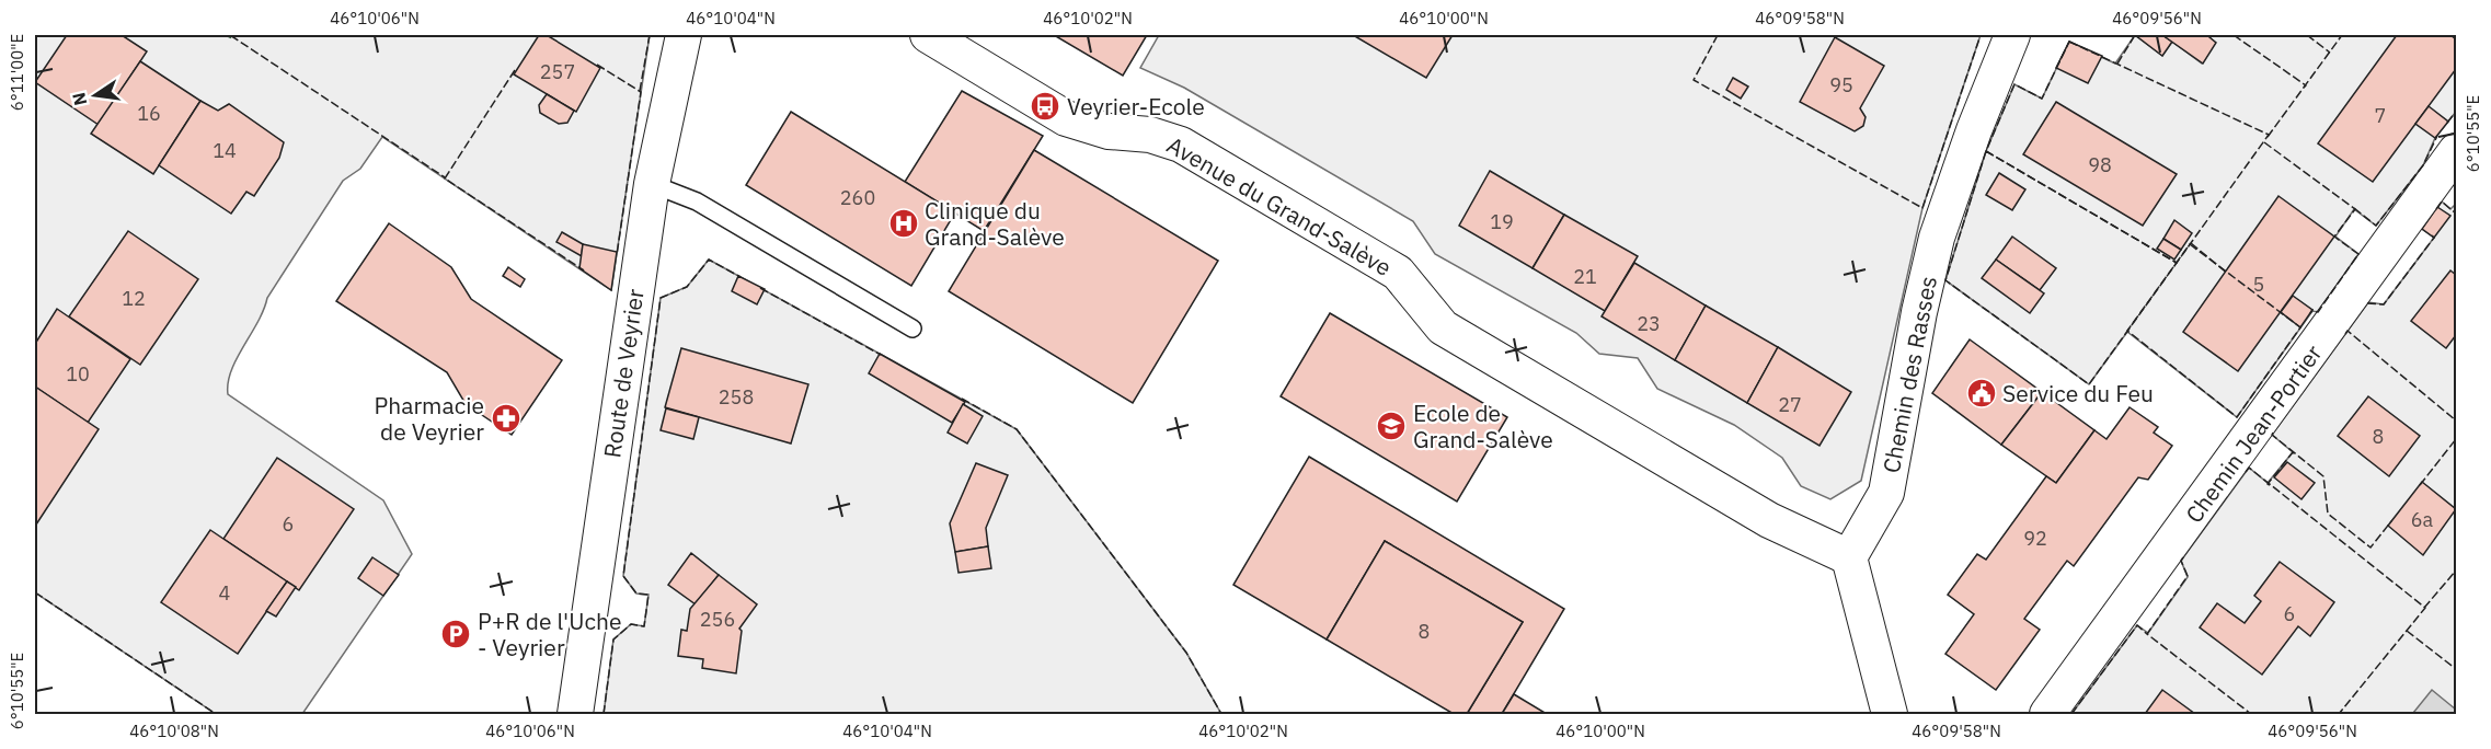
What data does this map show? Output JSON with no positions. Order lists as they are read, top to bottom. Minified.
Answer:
{"streets":{"street":["Avenue du Grand-Salève","Route de Veyrier","Chemin des Rasses","Chemin Jean-Portier"]},"crossings":[["Avenue du Grand-Salève","Chemin des Rasses"]],"places":{"bus stop":["Veyrier-Ecole"],"hospital":["Clinique du Grand-Salève"],"public building":["Service du Feu"],"pharmacy":["Pharmacie de Veyrier"],"school or university":["Ecole de Grand-Salève"],"parking":["P+R de l'Uche - Veyrier"]},"house_numbers":["257","95","16","7","14","98","260","19","21","5","12","23","10","258","27","8","6a","6","92","4","6","256","8"],"north":"left","coordinates":["46°10'06\"N","46°10'04\"N","46°10'02\"N","46°10'00\"N","46°09'58\"N","46°09'56\"N","6°11'00\"E","6°10'55\"E","46°10'08\"N"]}
